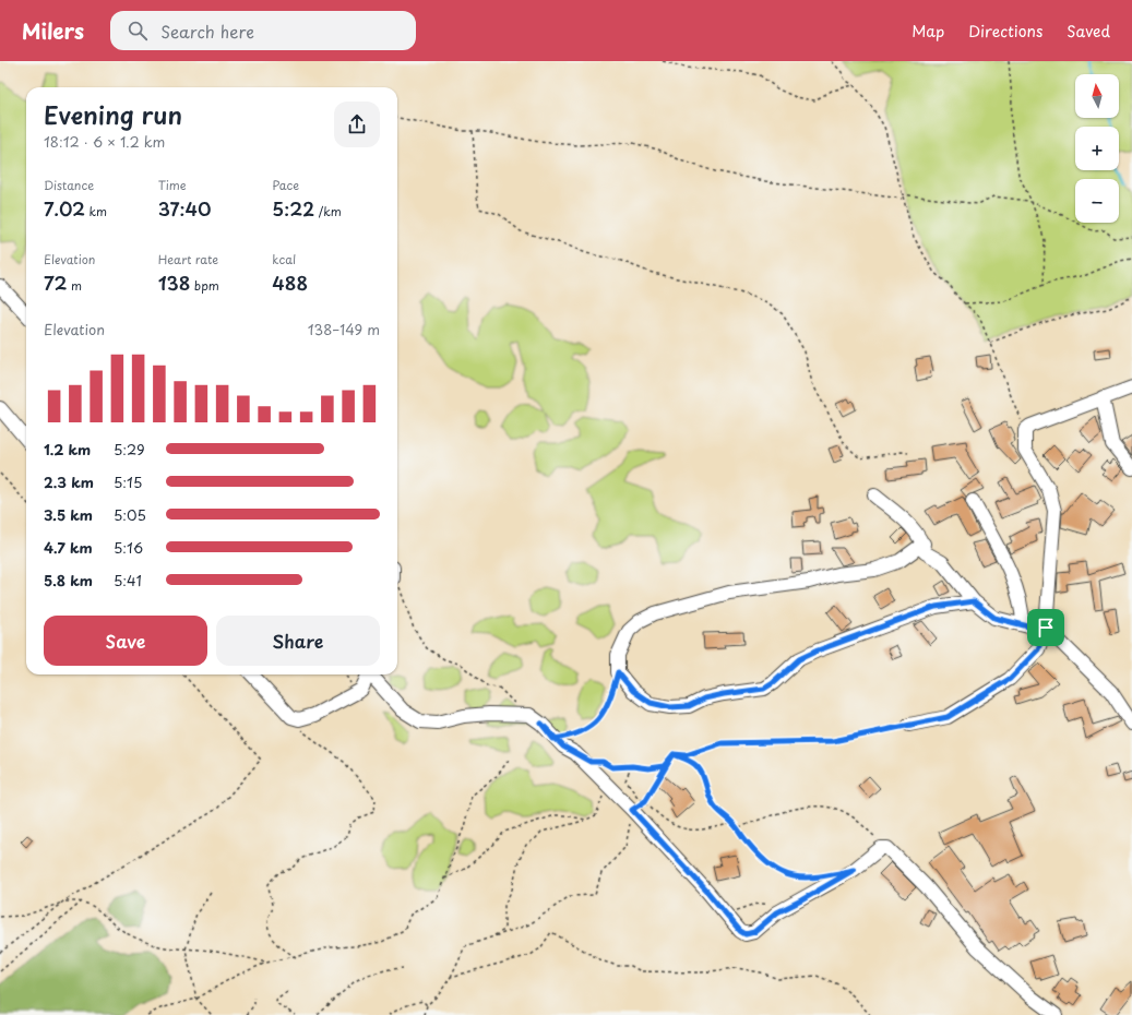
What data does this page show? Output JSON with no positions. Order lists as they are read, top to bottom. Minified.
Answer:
{"north":"top","page":{"header":"Milers","search":"Search here","nav":["Map","Directions","Saved"],"map_buttons":["+","−"],"heading":["Evening run","18:12 · 6 × 1.2 km"],"stats":[["Distance","7.02 km"],["Time","37:40"],["Pace","5:22 /km"],["Elevation","72 m"],["Heart rate","138 bpm"],["kcal","488"]],"chart":["Elevation","138–149 m"],"list":[{"name":"1.2 km","note":"5:29"},{"name":"2.3 km","note":"5:15"},{"name":"3.5 km","note":"5:05"},{"name":"4.7 km","note":"5:16"},{"name":"5.8 km","note":"5:41"}],"buttons":["Save","Share"]}}
